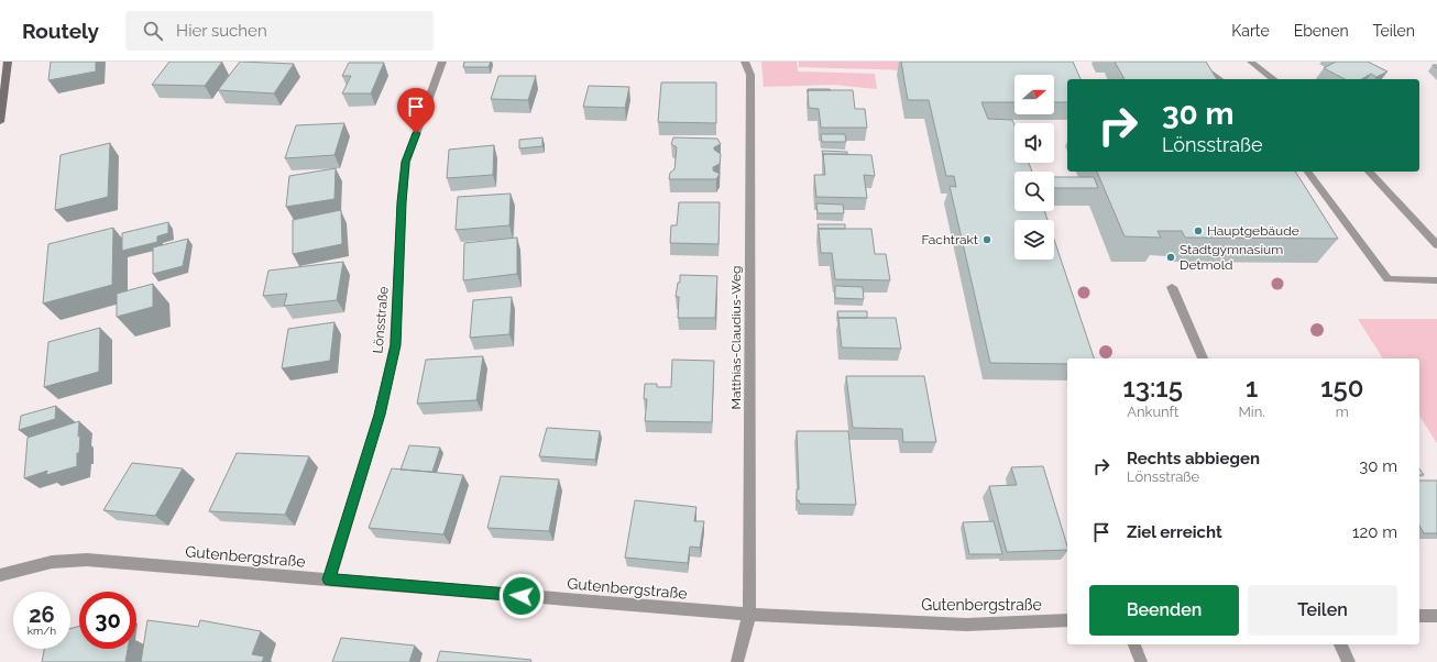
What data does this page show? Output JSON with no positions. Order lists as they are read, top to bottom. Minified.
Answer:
{"streets":{"street":["Lönsstraße","Matthias-Claudius-Weg","Gutenbergstraße"]},"crossings":[["Lönsstraße","Gutenbergstraße"],["Matthias-Claudius-Weg","Gutenbergstraße"]],"places":["Hauptgebäude","Fachtrakt","Stadtgymnasium Detmold"],"north":"right","page":{"header":"Routely","search":"Hier suchen","nav":["Karte","Ebenen","Teilen"],"turn":["30 m","Lönsstraße"],"eta":["13:15","Ankunft","1","Min.","150","m"],"list":[{"name":"Rechts abbiegen","note":"Lönsstraße","value":"30 m"},{"name":"Ziel erreicht","value":"120 m"}],"buttons":["Beenden","Teilen"],"speed":"26 km/h","limit":"30"}}
